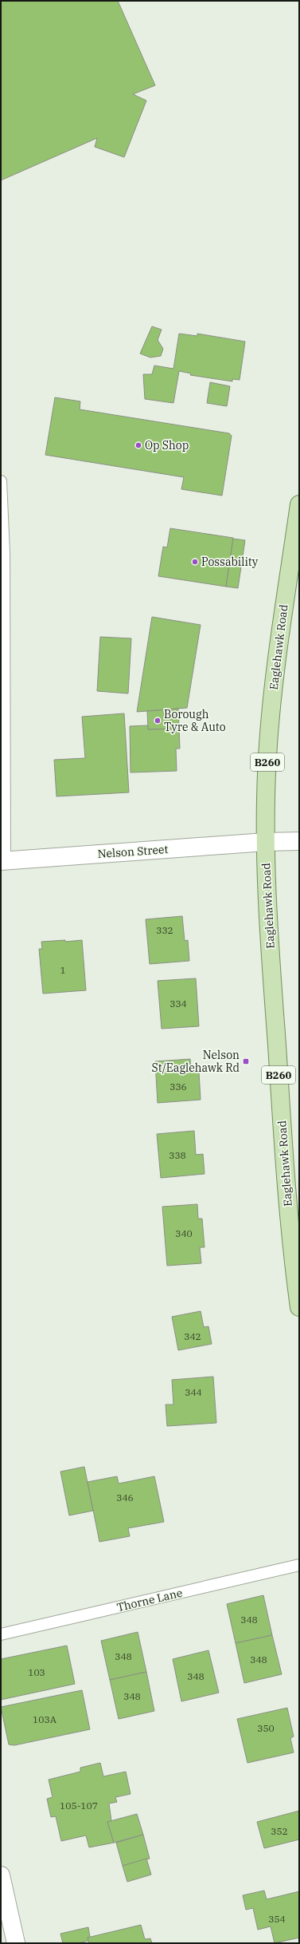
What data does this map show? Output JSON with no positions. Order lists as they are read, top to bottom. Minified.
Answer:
{"streets":{"main road":["Eaglehawk Road","B260"],"street":["Nelson Street"],"lane":["Thorne Lane"]},"crossings":[["Eaglehawk Road","Nelson Street"]],"places":{"other":["Op Shop","Possability","Borough Tyre & Auto"],"transit":["Nelson St/Eaglehawk Rd"]},"house_numbers":["332","1","334","336","338","340","342","344","346","348","348","348","103","348","348","103A","350","105-107","352","354"]}
